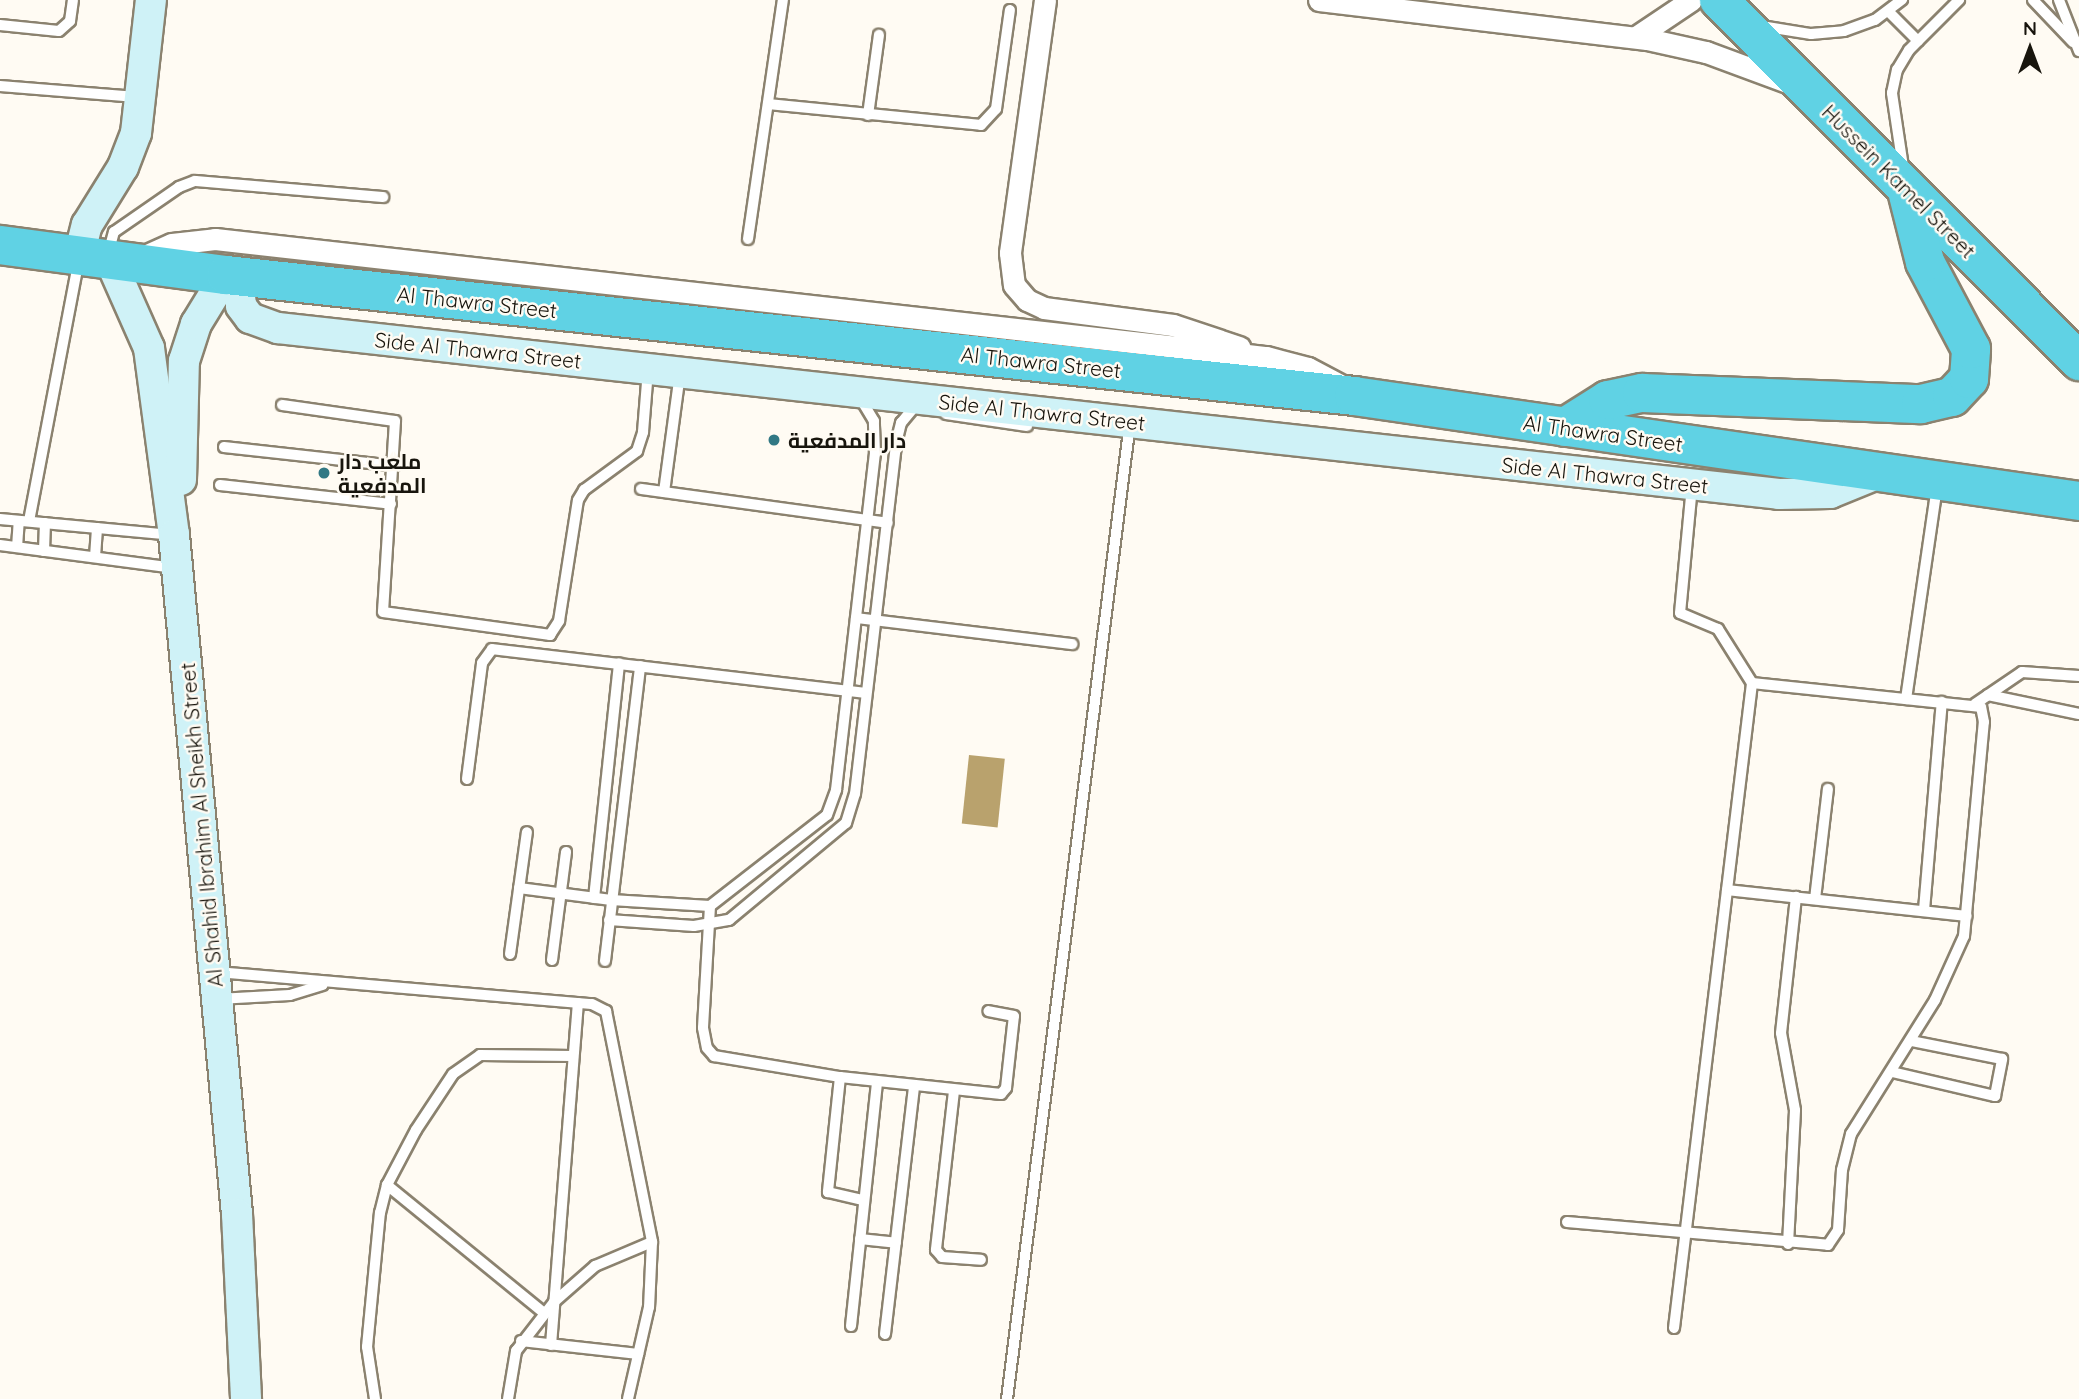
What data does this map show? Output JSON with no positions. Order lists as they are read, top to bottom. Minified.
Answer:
{"streets":{"highway":["Hussein Kamel Street","Al Thawra Street"],"street":["Side Al Thawra Street","Al Shahid Ibrahim Al Sheikh Street"]},"crossings":[["Al Thawra Street","Side Al Thawra Street"],["Al Thawra Street","Al Shahid Ibrahim Al Sheikh Street"]],"places":["دار المدفعية","ملعب دار المدفعية"],"north":"top"}
